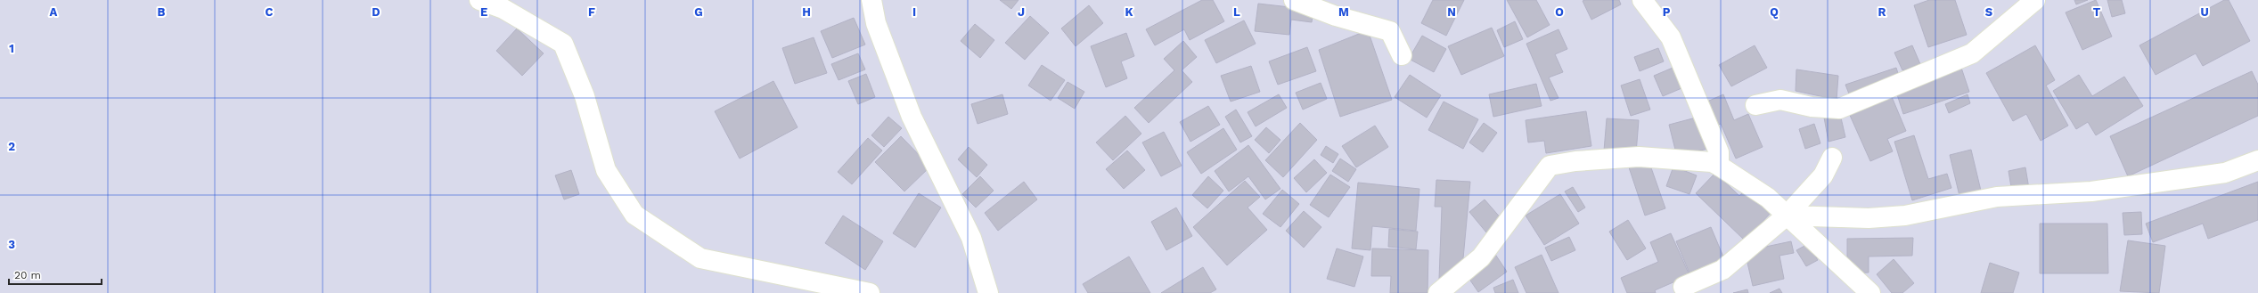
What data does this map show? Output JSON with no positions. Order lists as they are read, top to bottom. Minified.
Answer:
{"scale_bar":"20 m","grid":{"columns":["A","B","C","D","E","F","G","H","I","J","K","L","M","N","O","P","Q","R","S","T","U"],"rows":["1","2","3"]}}
